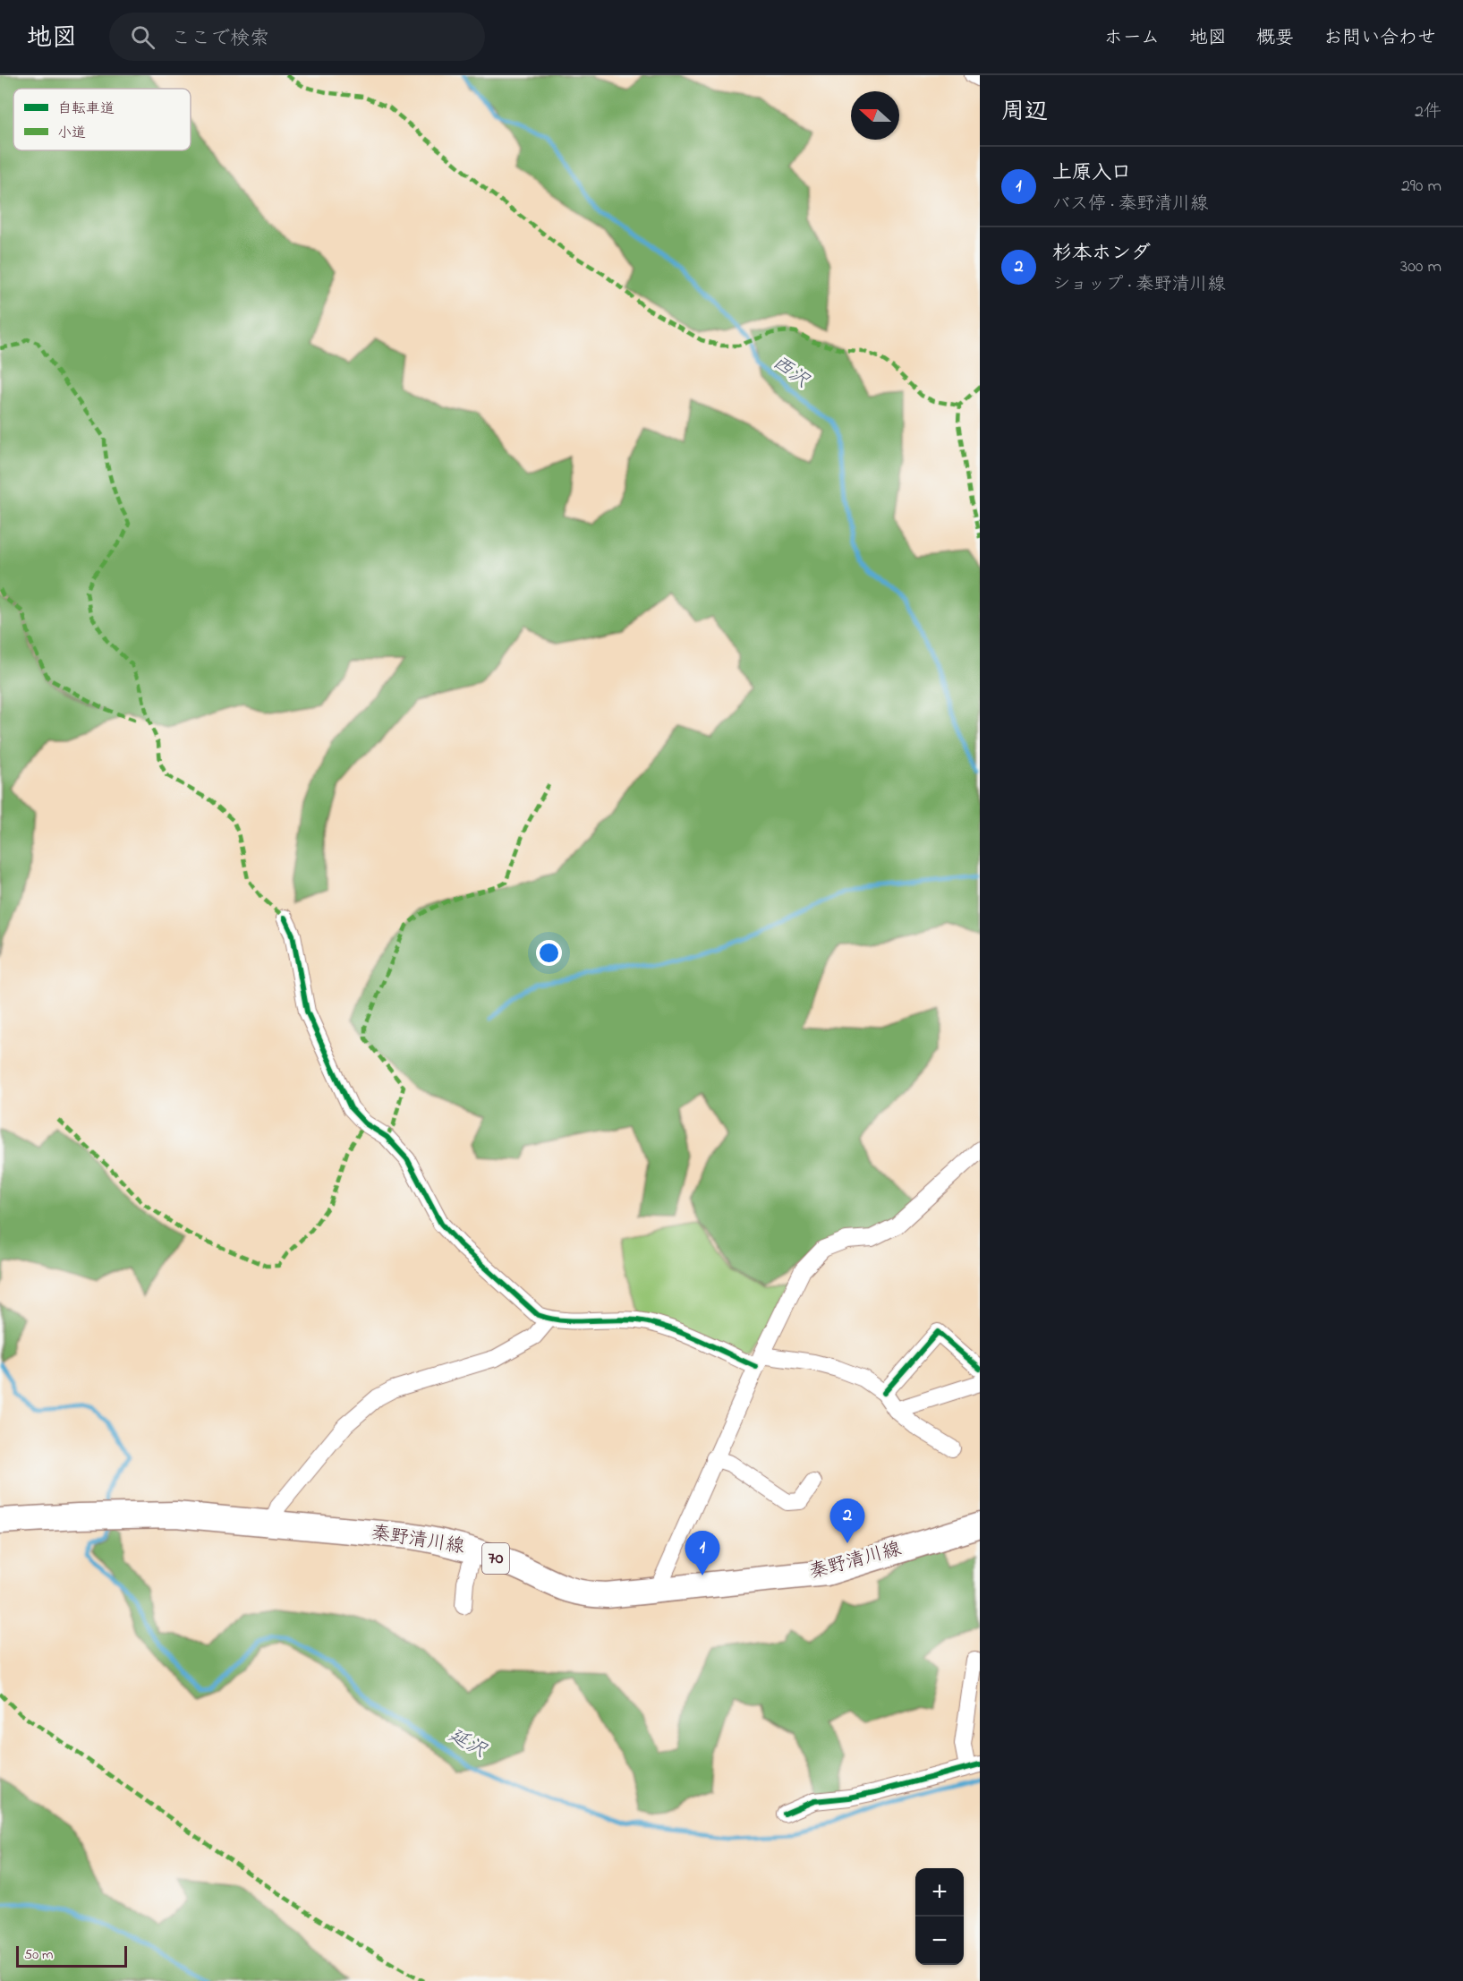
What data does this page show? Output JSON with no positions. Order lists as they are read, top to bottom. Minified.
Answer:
{"streets":{"main road":["秦野清川線","70"]},"water":["西沢","延沢"],"legend":["自転車道","小道"],"scale_bar":"50 m","north":"left","page":{"header":"地図","search":"ここで検索","nav":["ホーム","地図","概要","お問い合わせ"],"heading":["周辺","2件"],"list":[{"mark":"1","name":"上原入口","note":"バス停 · 秦野清川線","value":"290 m"},{"mark":"2","name":"杉本ホンダ","note":"ショップ · 秦野清川線","value":"300 m"}],"pins":["2","1"],"map_buttons":["+","−"],"scale":"50 m"}}
